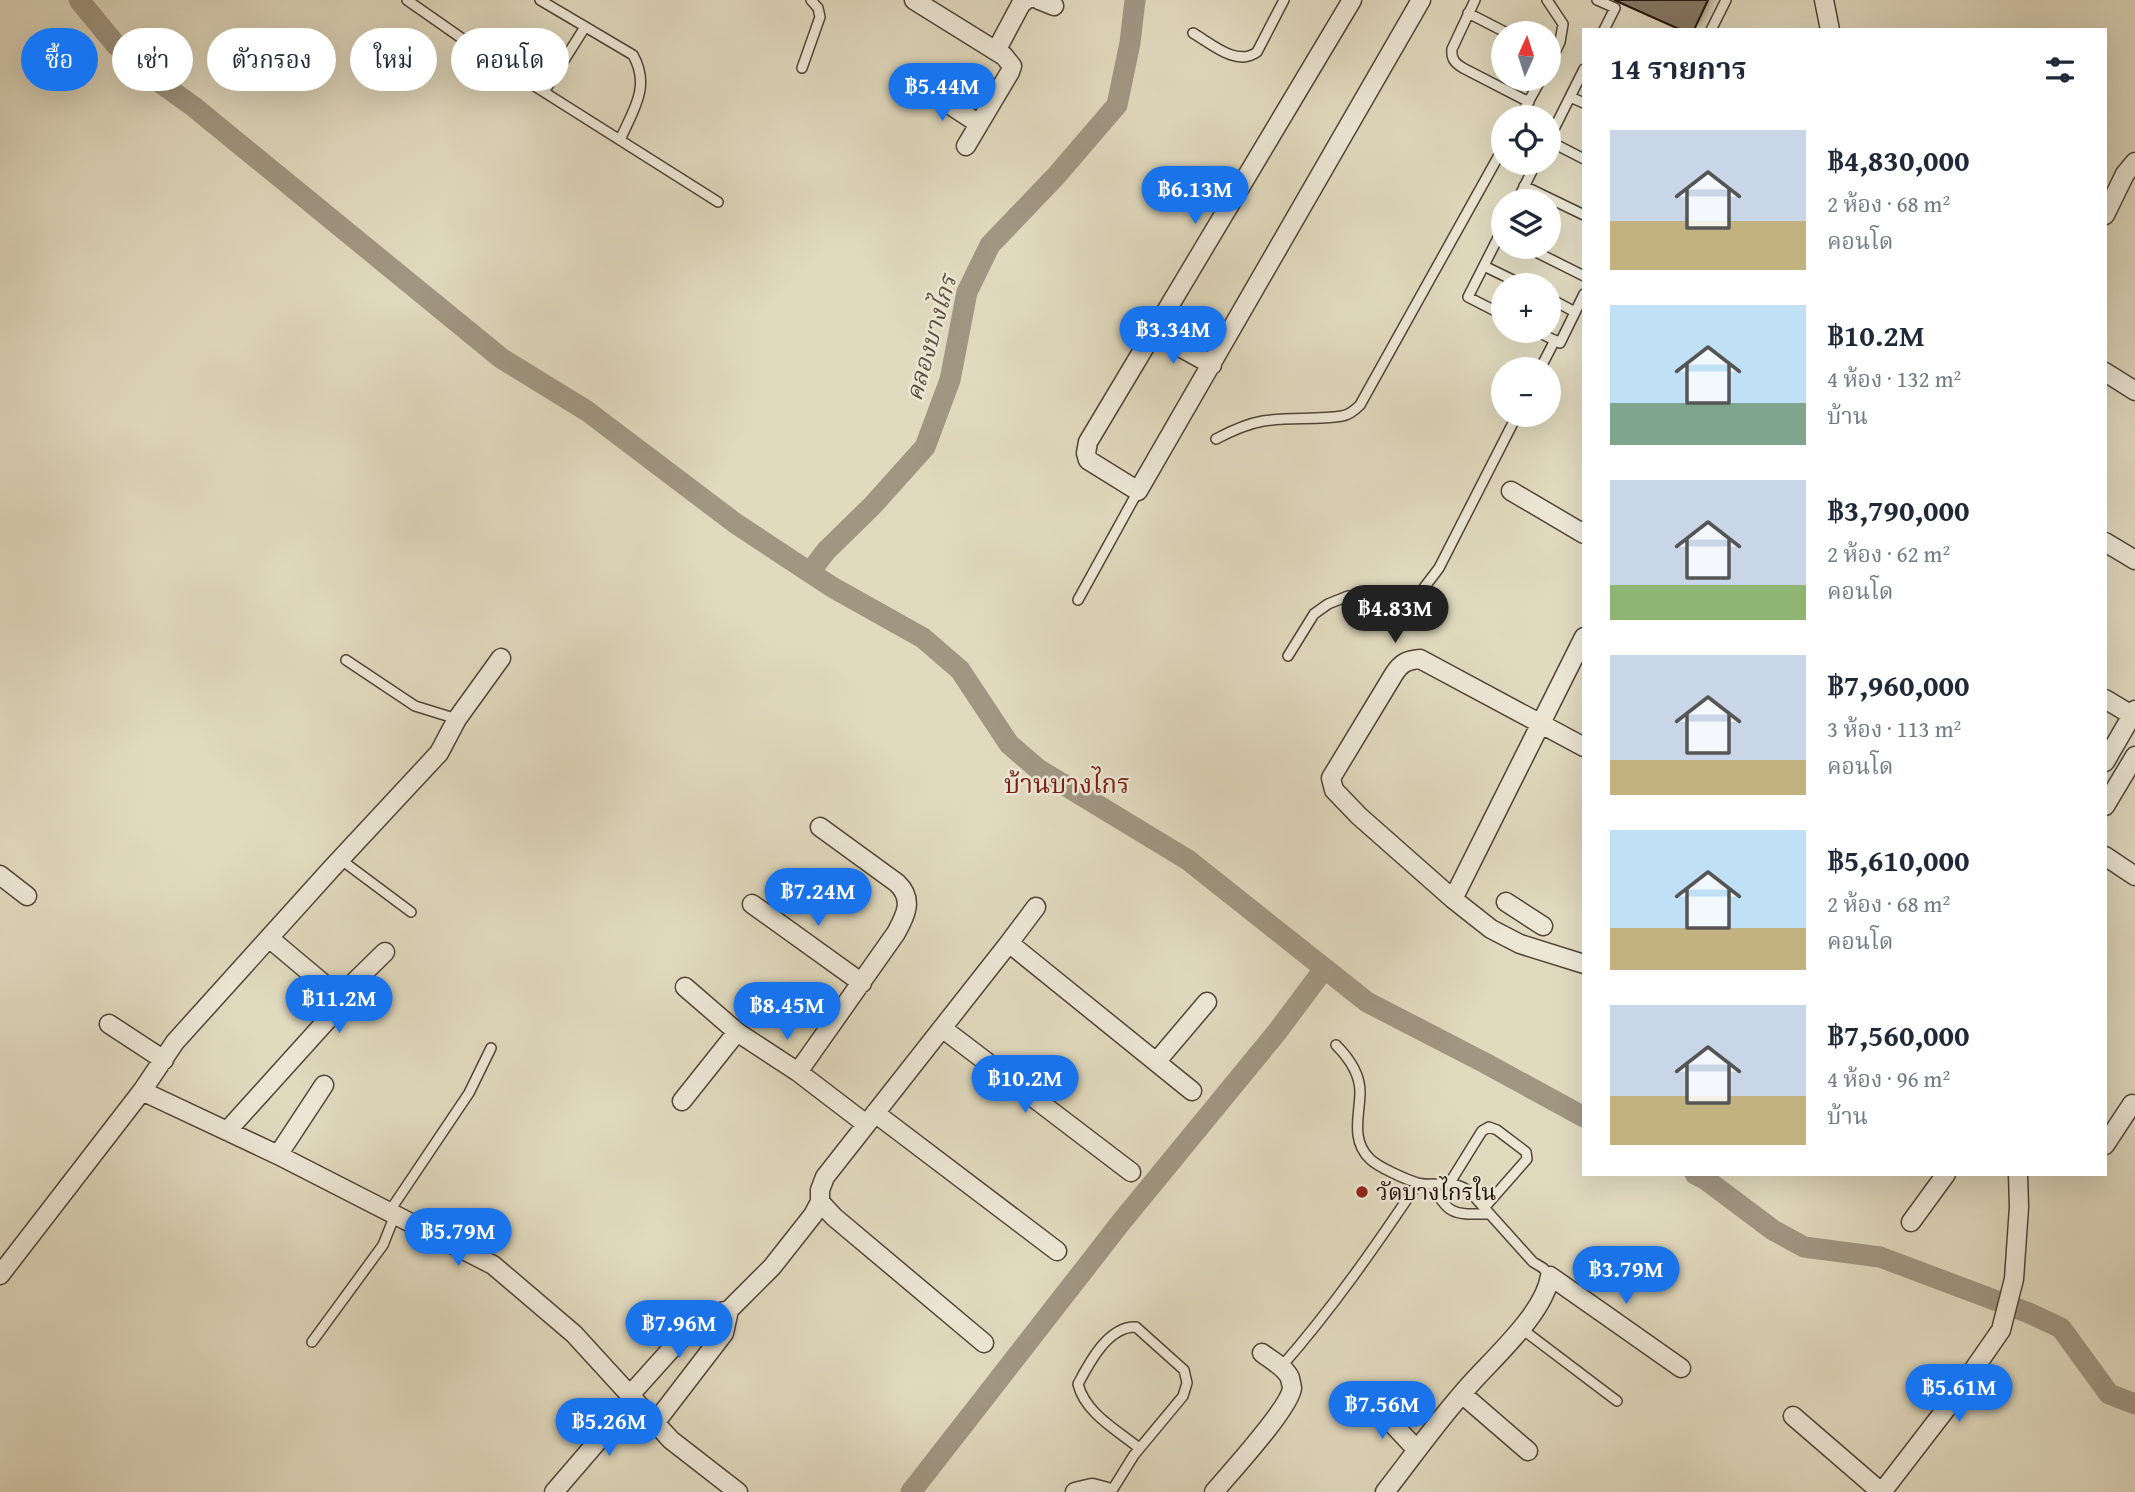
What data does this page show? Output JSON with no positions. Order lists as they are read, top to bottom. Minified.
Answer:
{"districts":["บ้านบางไกร"],"water":["คลองบางไกร"],"places":["วัดบางไกรใน"],"north":"top","page":{"map_buttons":["+","−"],"chip":["ซื้อ","เช่า","ตัวกรอง","ใหม่","คอนโด"],"heading":"14 รายการ","price":["฿5.44M","฿6.13M","฿3.34M","฿4.83M","฿7.24M","฿11.2M","฿8.45M","฿10.2M","฿5.79M","฿3.79M","฿7.96M","฿5.61M","฿7.56M","฿5.26M"],"list":[{"name":"฿4,830,000","note":"2 ห้อง · 68 m² · คอนโด"},{"name":"฿10.2M","note":"4 ห้อง · 132 m² · บ้าน"},{"name":"฿3,790,000","note":"2 ห้อง · 62 m² · คอนโด"},{"name":"฿7,960,000","note":"3 ห้อง · 113 m² · คอนโด"},{"name":"฿5,610,000","note":"2 ห้อง · 68 m² · คอนโด"},{"name":"฿7,560,000","note":"4 ห้อง · 96 m² · บ้าน"}]}}
